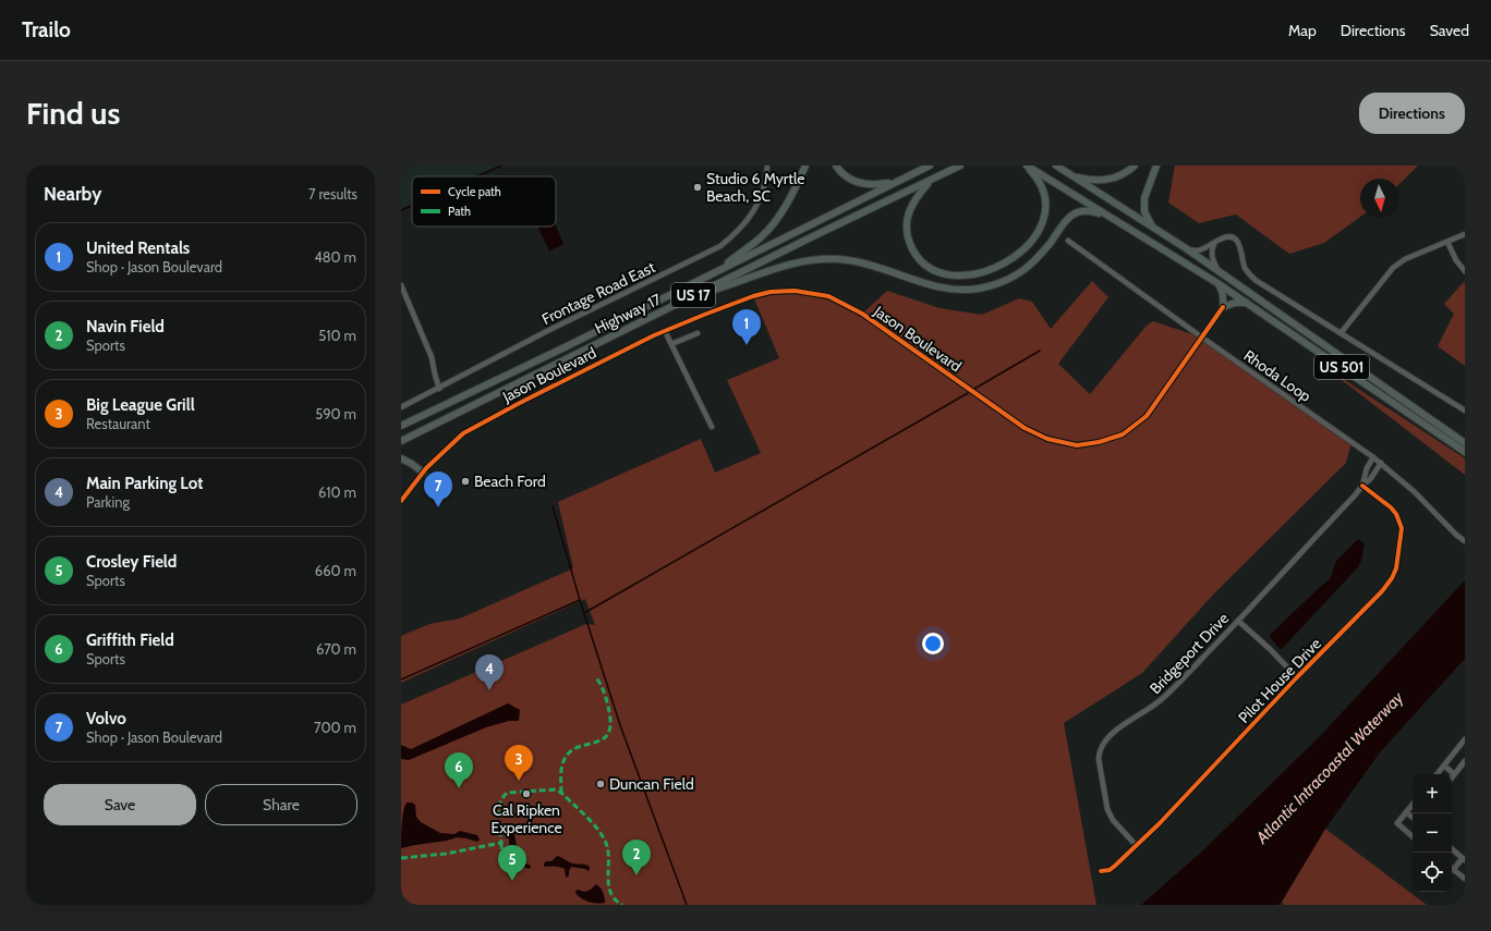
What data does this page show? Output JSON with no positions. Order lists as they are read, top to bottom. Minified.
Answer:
{"streets":{"highway":["US 17","Highway 17","US 501"],"street":["Frontage Road East","Jason Boulevard","Rhoda Loop","Bridgeport Drive","Pilot House Drive"]},"crossings":[["Jason Boulevard","Rhoda Loop"],["Rhoda Loop","Bridgeport Drive"],["Bridgeport Drive","Pilot House Drive"]],"water":["Atlantic Intracoastal Waterway"],"places":["Studio 6 Myrtle Beach, SC","Beach Ford","Duncan Field","Cal Ripken Experience"],"legend":["Cycle path","Path"],"north":"bottom","page":{"header":"Trailo","nav":["Map","Directions","Saved"],"buttons":["Directions",["Save","Share"]],"title":"Find us","heading":["Nearby","7 results"],"list":[{"mark":"1","name":"United Rentals","note":"Shop · Jason Boulevard","value":"480 m"},{"mark":"2","name":"Navin Field","note":"Sports","value":"510 m"},{"mark":"3","name":"Big League Grill","note":"Restaurant","value":"590 m"},{"mark":"4","name":"Main Parking Lot","note":"Parking","value":"610 m"},{"mark":"5","name":"Crosley Field","note":"Sports","value":"660 m"},{"mark":"6","name":"Griffith Field","note":"Sports","value":"670 m"},{"mark":"7","name":"Volvo","note":"Shop · Jason Boulevard","value":"700 m"}],"pins":["1","7","4","3","6","2","5"],"map_buttons":["+","−"]}}
